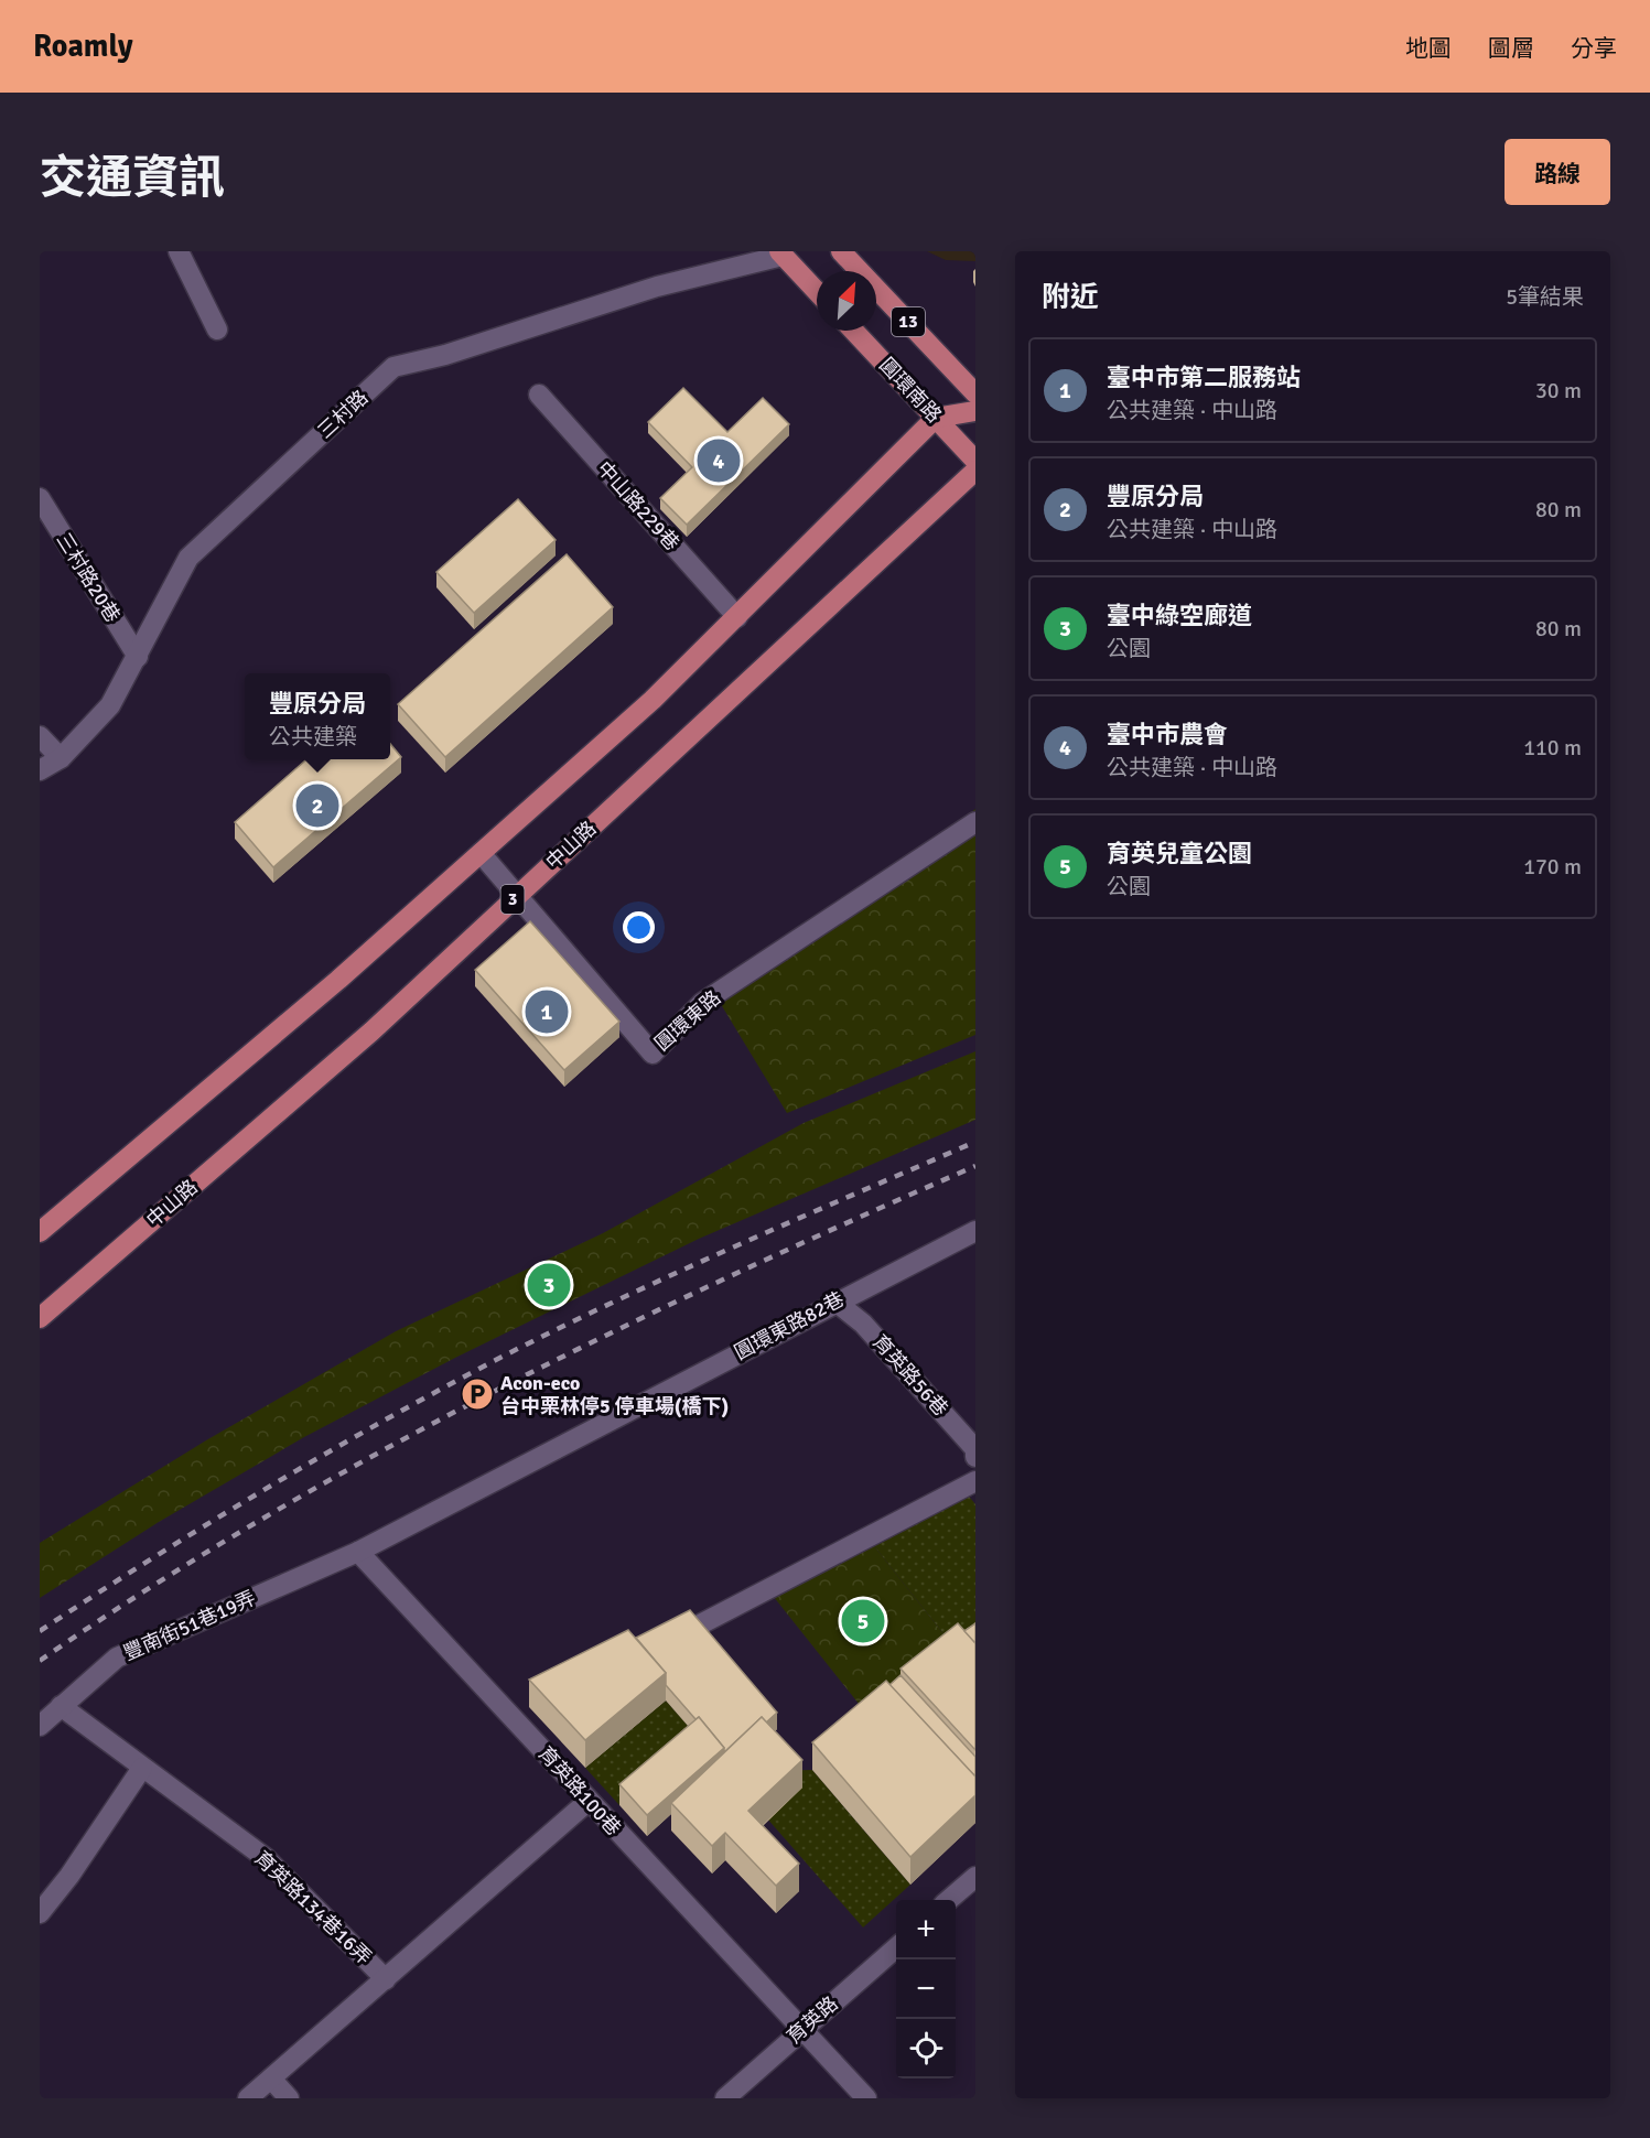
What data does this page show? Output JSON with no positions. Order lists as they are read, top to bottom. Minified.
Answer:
{"streets":{"main road":["13","圓環南路","中山路","3"],"street":["三村路","中山路229巷","三村路20巷","圓環東路","圓環東路82巷","育英路56巷","豐南街51巷19弄","育英路100巷","育英路134巷16弄","育英路"]},"crossings":[["三村路","三村路20巷"],["中山路","圓環東路"],["圓環東路82巷","育英路56巷"],["圓環東路82巷","豐南街51巷19弄"],["圓環東路82巷","育英路100巷"],["豐南街51巷19弄","育英路100巷"],["豐南街51巷19弄","育英路134巷16弄"],["育英路100巷","育英路134巷16弄"],["育英路100巷","育英路"]],"places":{"parking":["Acon-eco 台中栗林停5 停車場(橋下)"]},"north":"top right","page":{"header":"Roamly","nav":["地圖","圖層","分享"],"title":"交通資訊","buttons":"路線","heading":["附近","5筆結果"],"list":[{"mark":"1","name":"臺中市第二服務站","note":"公共建築 · 中山路","value":"30 m"},{"mark":"2","name":"豐原分局","note":"公共建築 · 中山路","value":"80 m"},{"mark":"3","name":"臺中綠空廊道","note":"公園","value":"80 m"},{"mark":"4","name":"臺中市農會","note":"公共建築 · 中山路","value":"110 m"},{"mark":"5","name":"育英兒童公園","note":"公園","value":"170 m"}],"pins":["4","2","1","3","5"],"popup":["豐原分局","公共建築"],"map_buttons":["+","−"]}}
